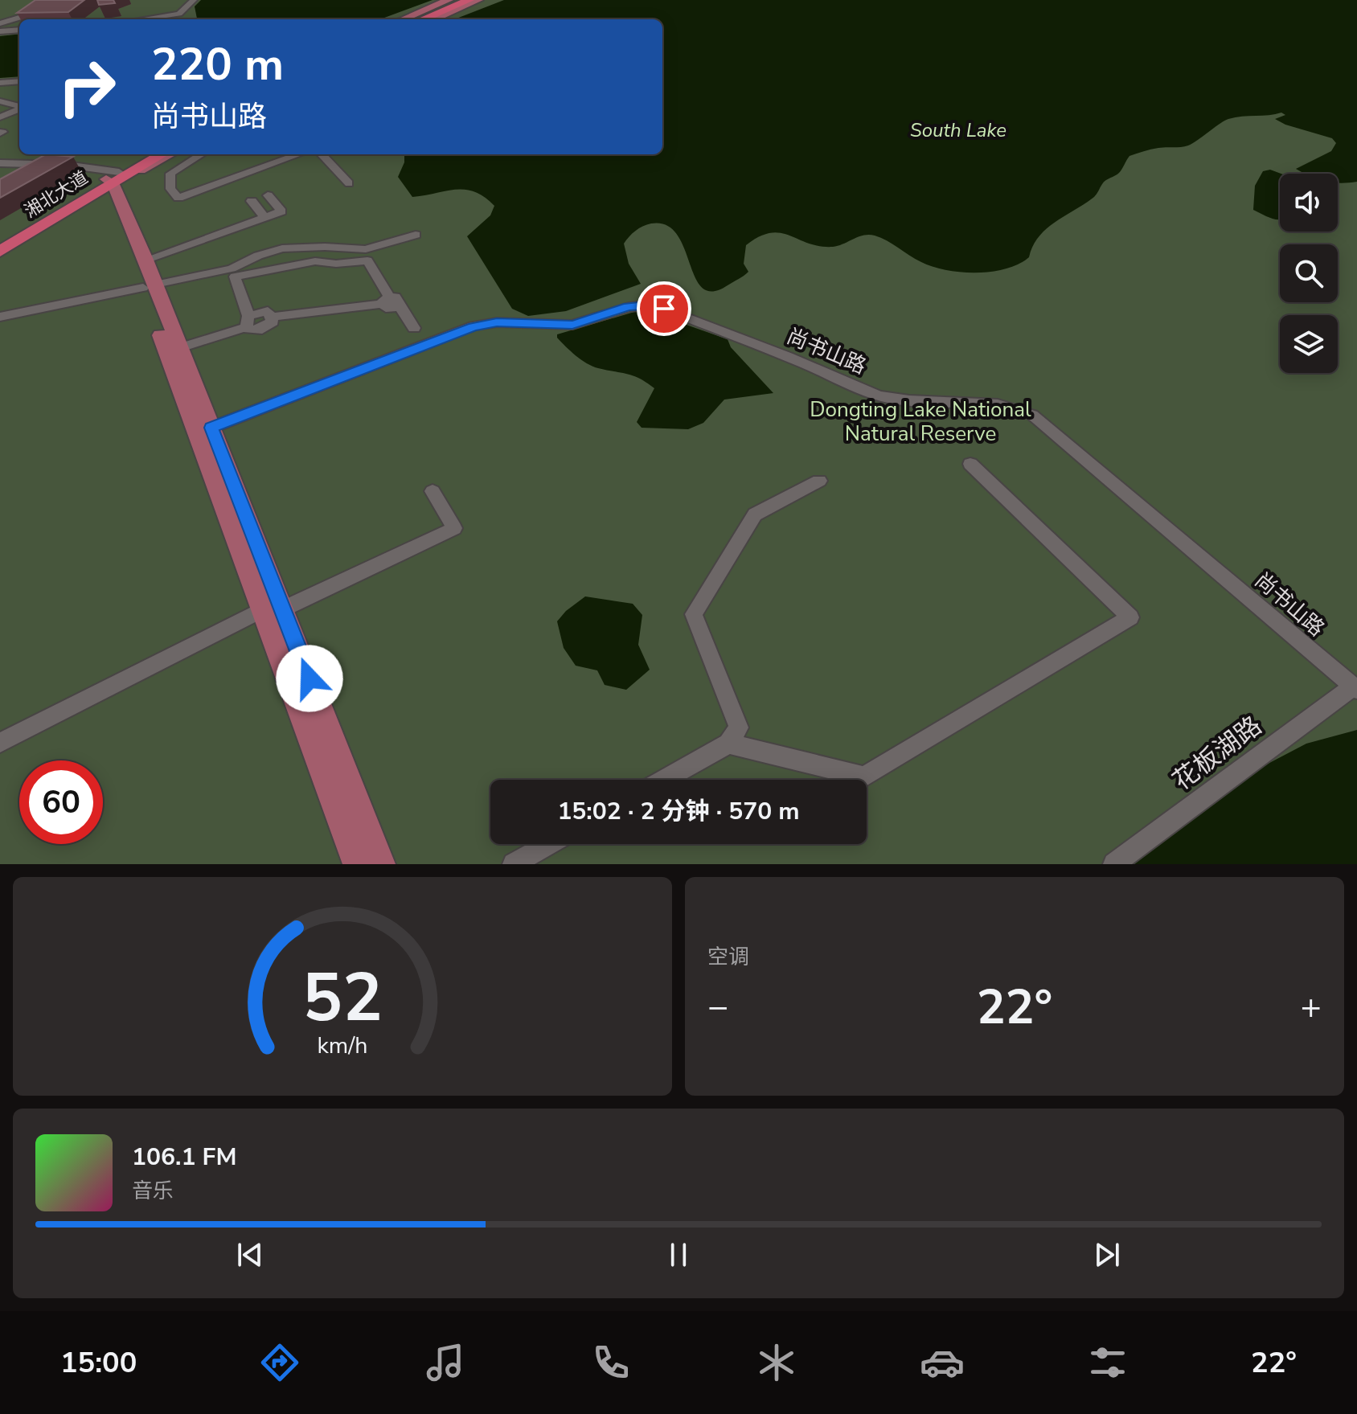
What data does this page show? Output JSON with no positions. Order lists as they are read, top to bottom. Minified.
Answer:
{"streets":{"highway":["湘北大道"],"street":["尚书山路","花板湖路"]},"crossings":[["尚书山路","花板湖路"]],"water":["South Lake"],"parks":["Dongting Lake National Natural Reserve"],"page":{"turn":["220 m","尚书山路"],"limit":"60","trip":"15:02 · 2 分钟 · 570 m","tile":"空调","heat":["−","22°","+"],"song":["106.1 FM","音乐"],"tabs":["15:00","22°"],"gauge":["52","km/h"]}}
